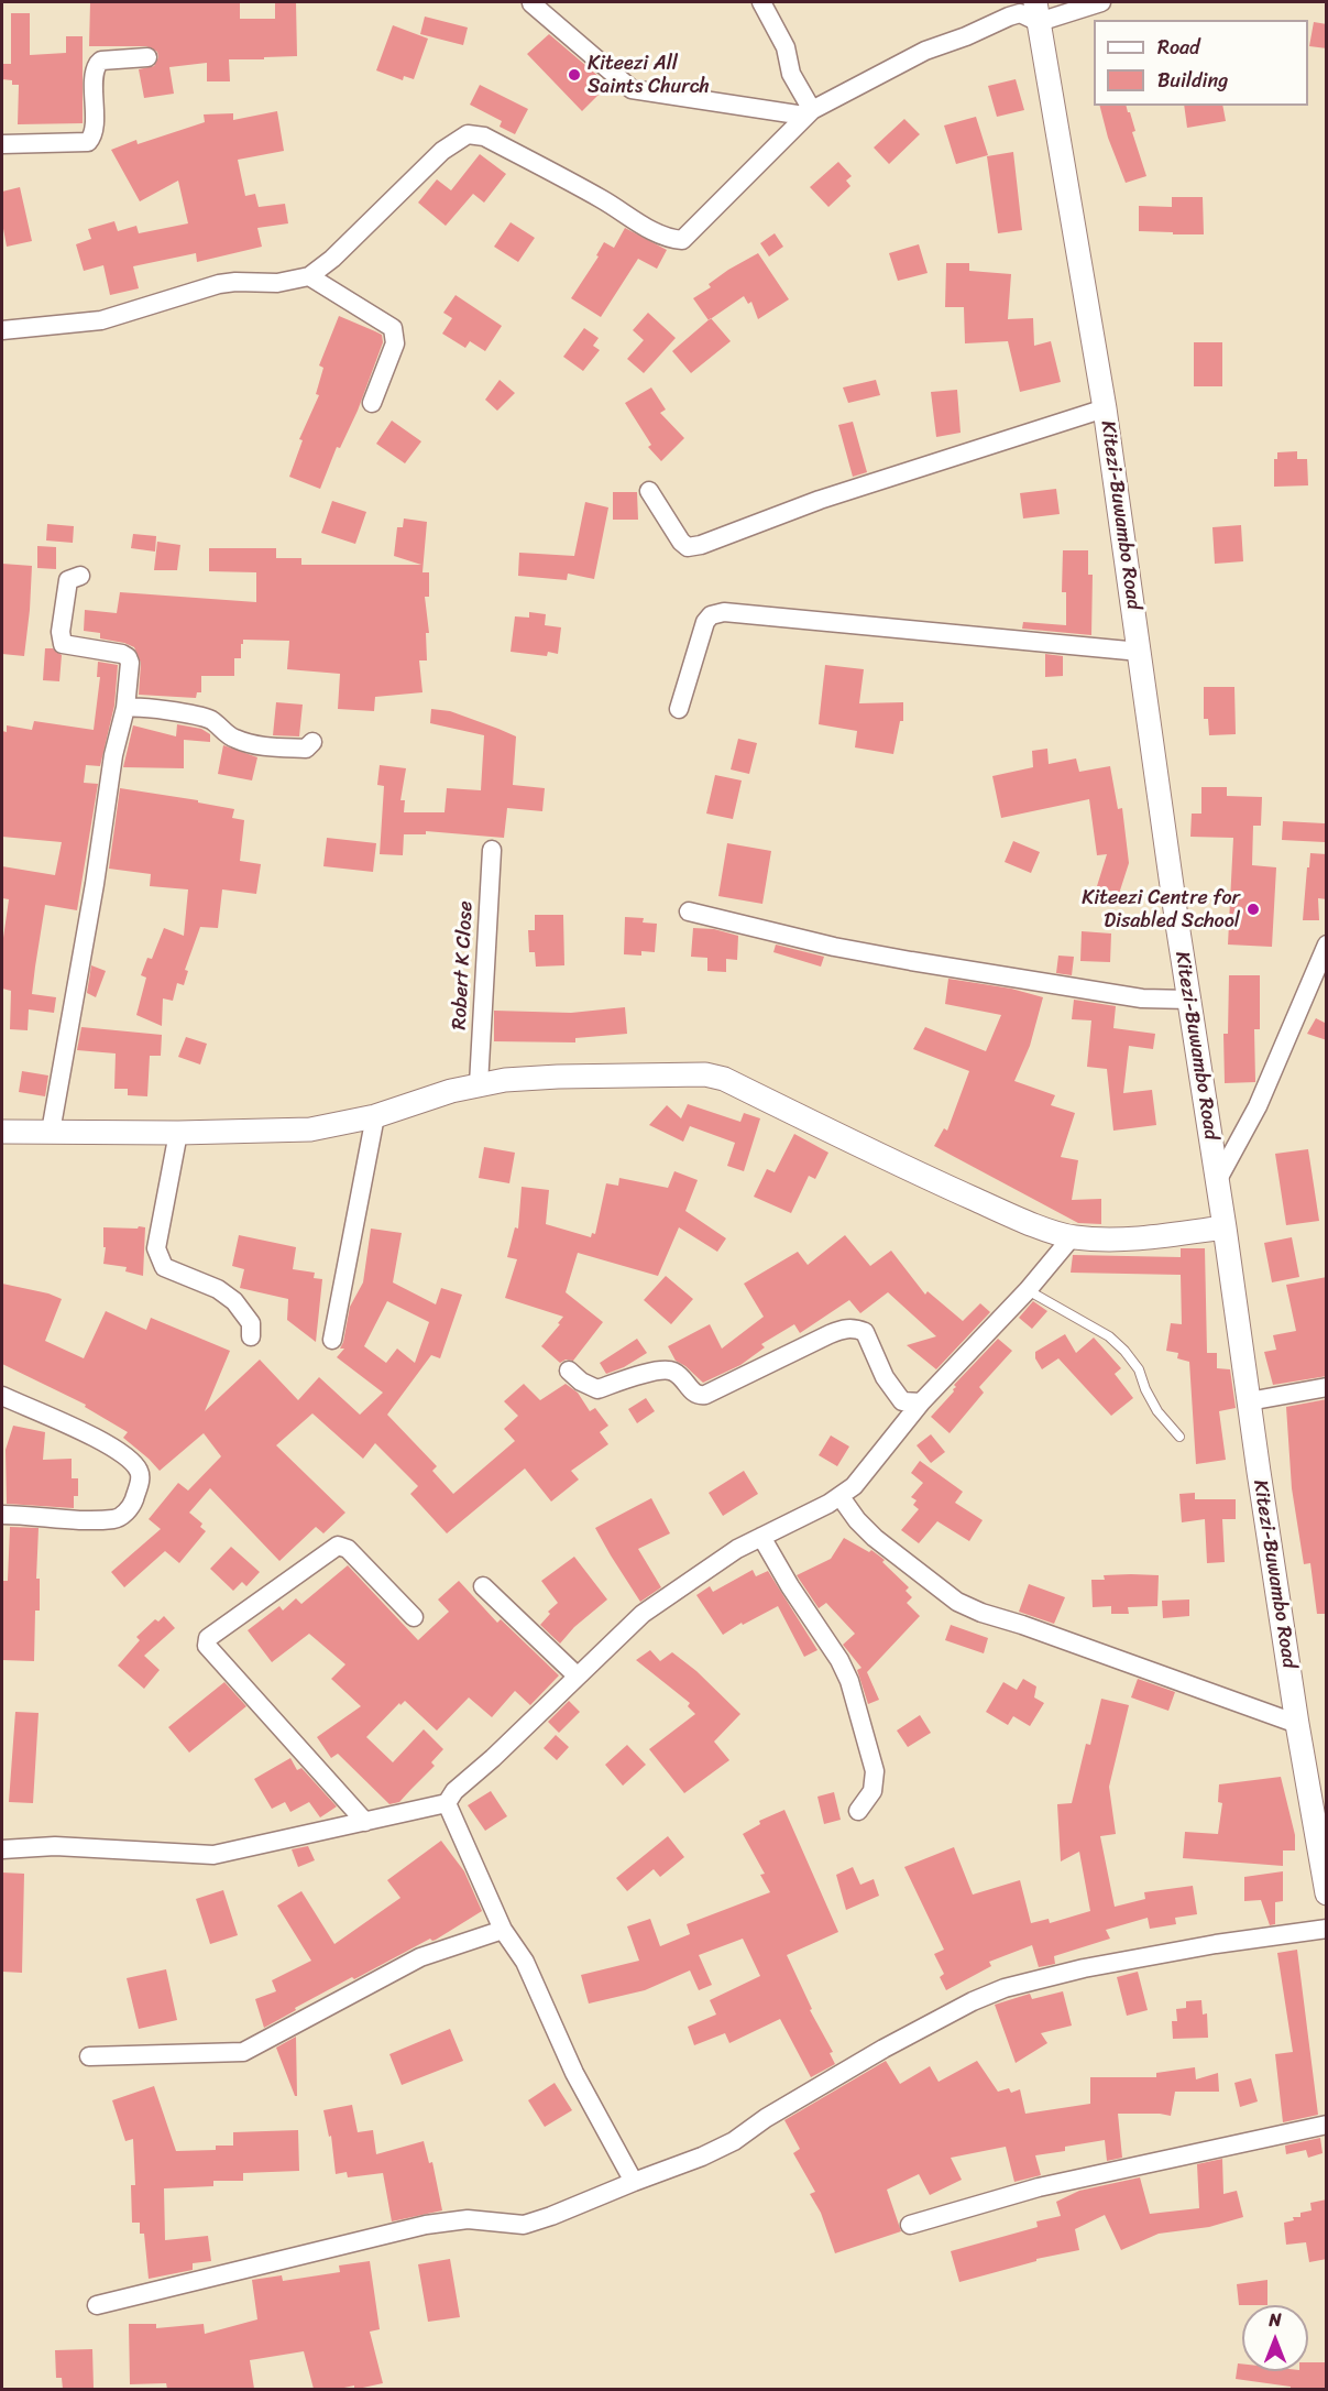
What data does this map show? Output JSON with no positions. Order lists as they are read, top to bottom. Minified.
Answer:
{"streets":{"street":["Kitezi-Buwambo Road","Robert K Close"]},"places":["Kiteezi All Saints Church","Kiteezi Centre for Disabled School"],"legend":["Road","Building"],"north":"top"}
